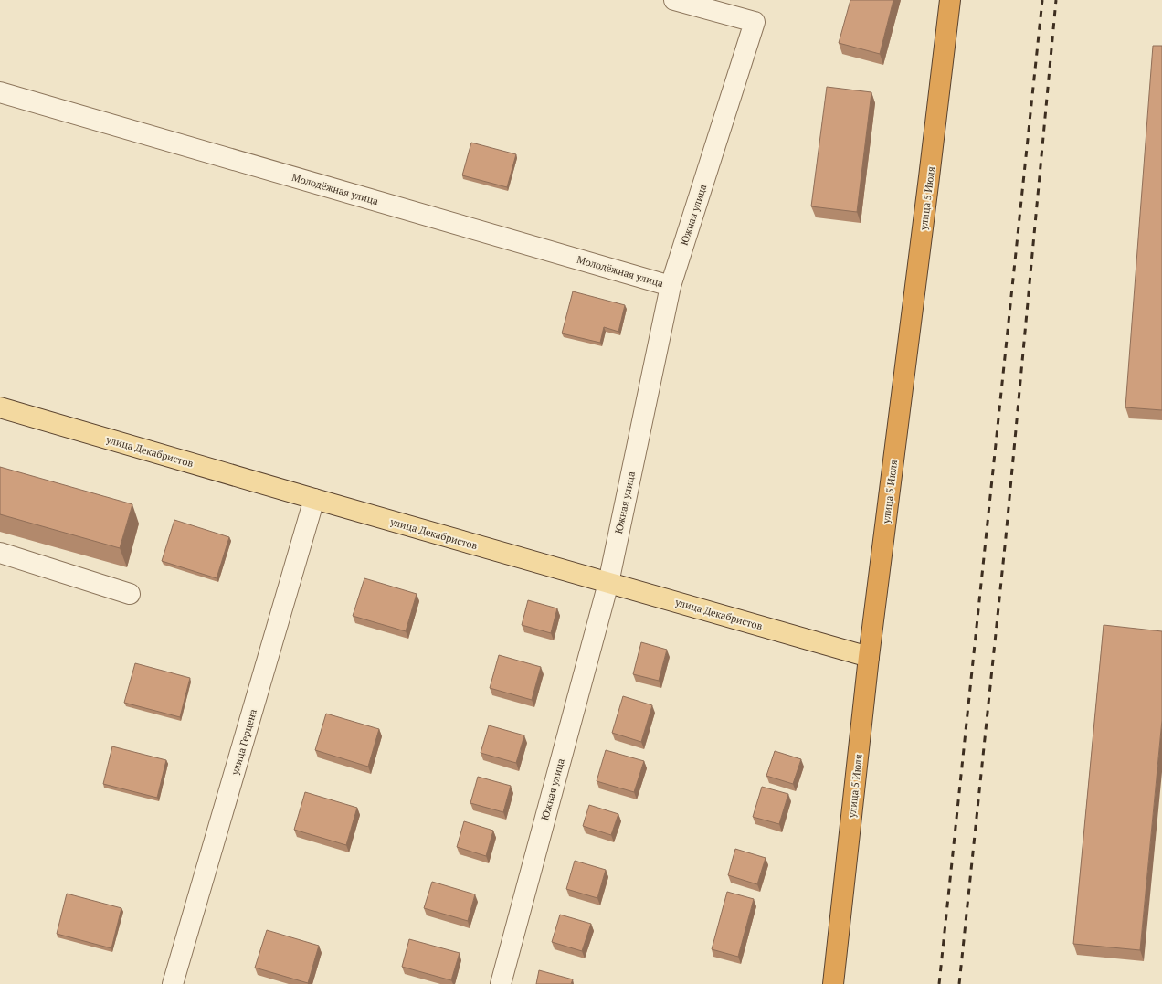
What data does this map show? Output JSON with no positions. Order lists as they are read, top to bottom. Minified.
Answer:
{"streets":{"highway":["улица 5 Июля"],"main road":["улица Декабристов"],"street":["Молодёжная улица","Южная улица","улица Герцена"]},"crossings":[["Молодёжная улица","Южная улица"],["улица 5 Июля","улица Декабристов"],["Южная улица","улица Декабристов"],["улица Декабристов","улица Герцена"]]}
